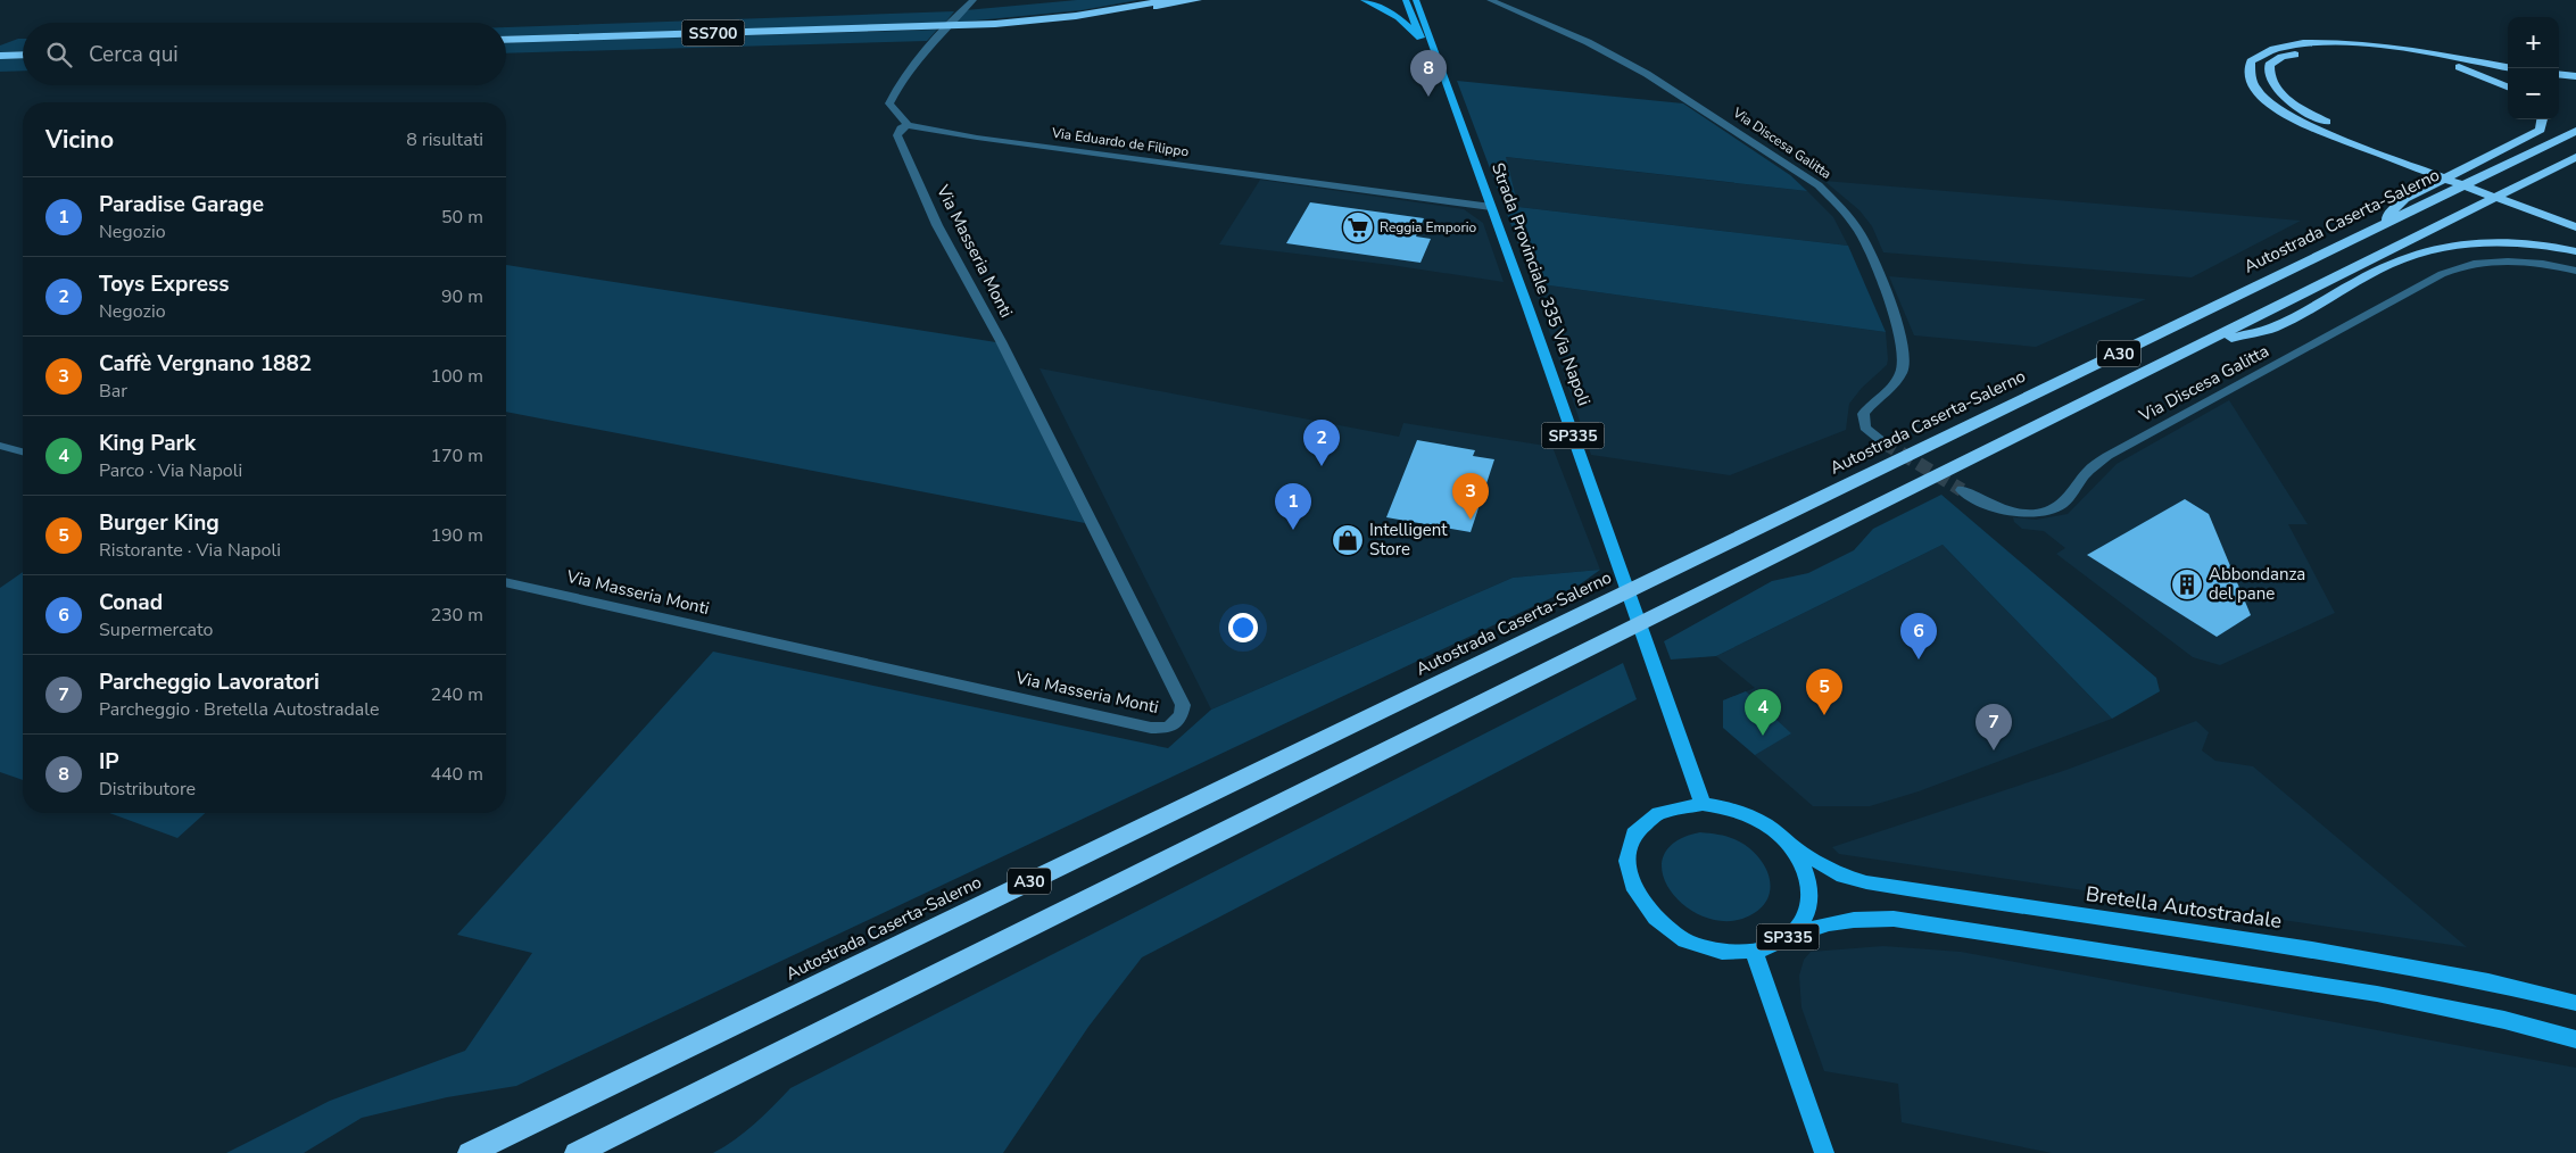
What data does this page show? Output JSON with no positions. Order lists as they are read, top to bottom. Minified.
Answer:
{"streets":{"highway":["SS700","Autostrada Caserta-Salerno","A30"],"main road":["Strada Provinciale 335 Via Napoli","SP335","Bretella Autostradale"],"street":["Via Eduardo de Filippo","Via Discesa Galitta","Via Masseria Monti"]},"crossings":[["Via Eduardo de Filippo","Via Masseria Monti"],["Via Eduardo de Filippo","Strada Provinciale 335 Via Napoli"],["Strada Provinciale 335 Via Napoli","SP335"],["Strada Provinciale 335 Via Napoli","Bretella Autostradale"],["SP335","Bretella Autostradale"]],"places":{"supermarket":["Reggia Emporio"],"shop":["Intelligent Store"],"building":["Abbondanza del pane"]},"page":{"map_buttons":["+","−"],"search":"Cerca qui","pins":["8","2","3","1","6","5","4","7"],"heading":["Vicino","8 risultati"],"list":[{"mark":"1","name":"Paradise Garage","note":"Negozio","value":"50 m"},{"mark":"2","name":"Toys Express","note":"Negozio","value":"90 m"},{"mark":"3","name":"Caffè Vergnano 1882","note":"Bar","value":"100 m"},{"mark":"4","name":"King Park","note":"Parco · Via Napoli","value":"170 m"},{"mark":"5","name":"Burger King","note":"Ristorante · Via Napoli","value":"190 m"},{"mark":"6","name":"Conad","note":"Supermercato","value":"230 m"},{"mark":"7","name":"Parcheggio Lavoratori","note":"Parcheggio · Bretella Autostradale","value":"240 m"},{"mark":"8","name":"IP","note":"Distributore","value":"440 m"}]}}
